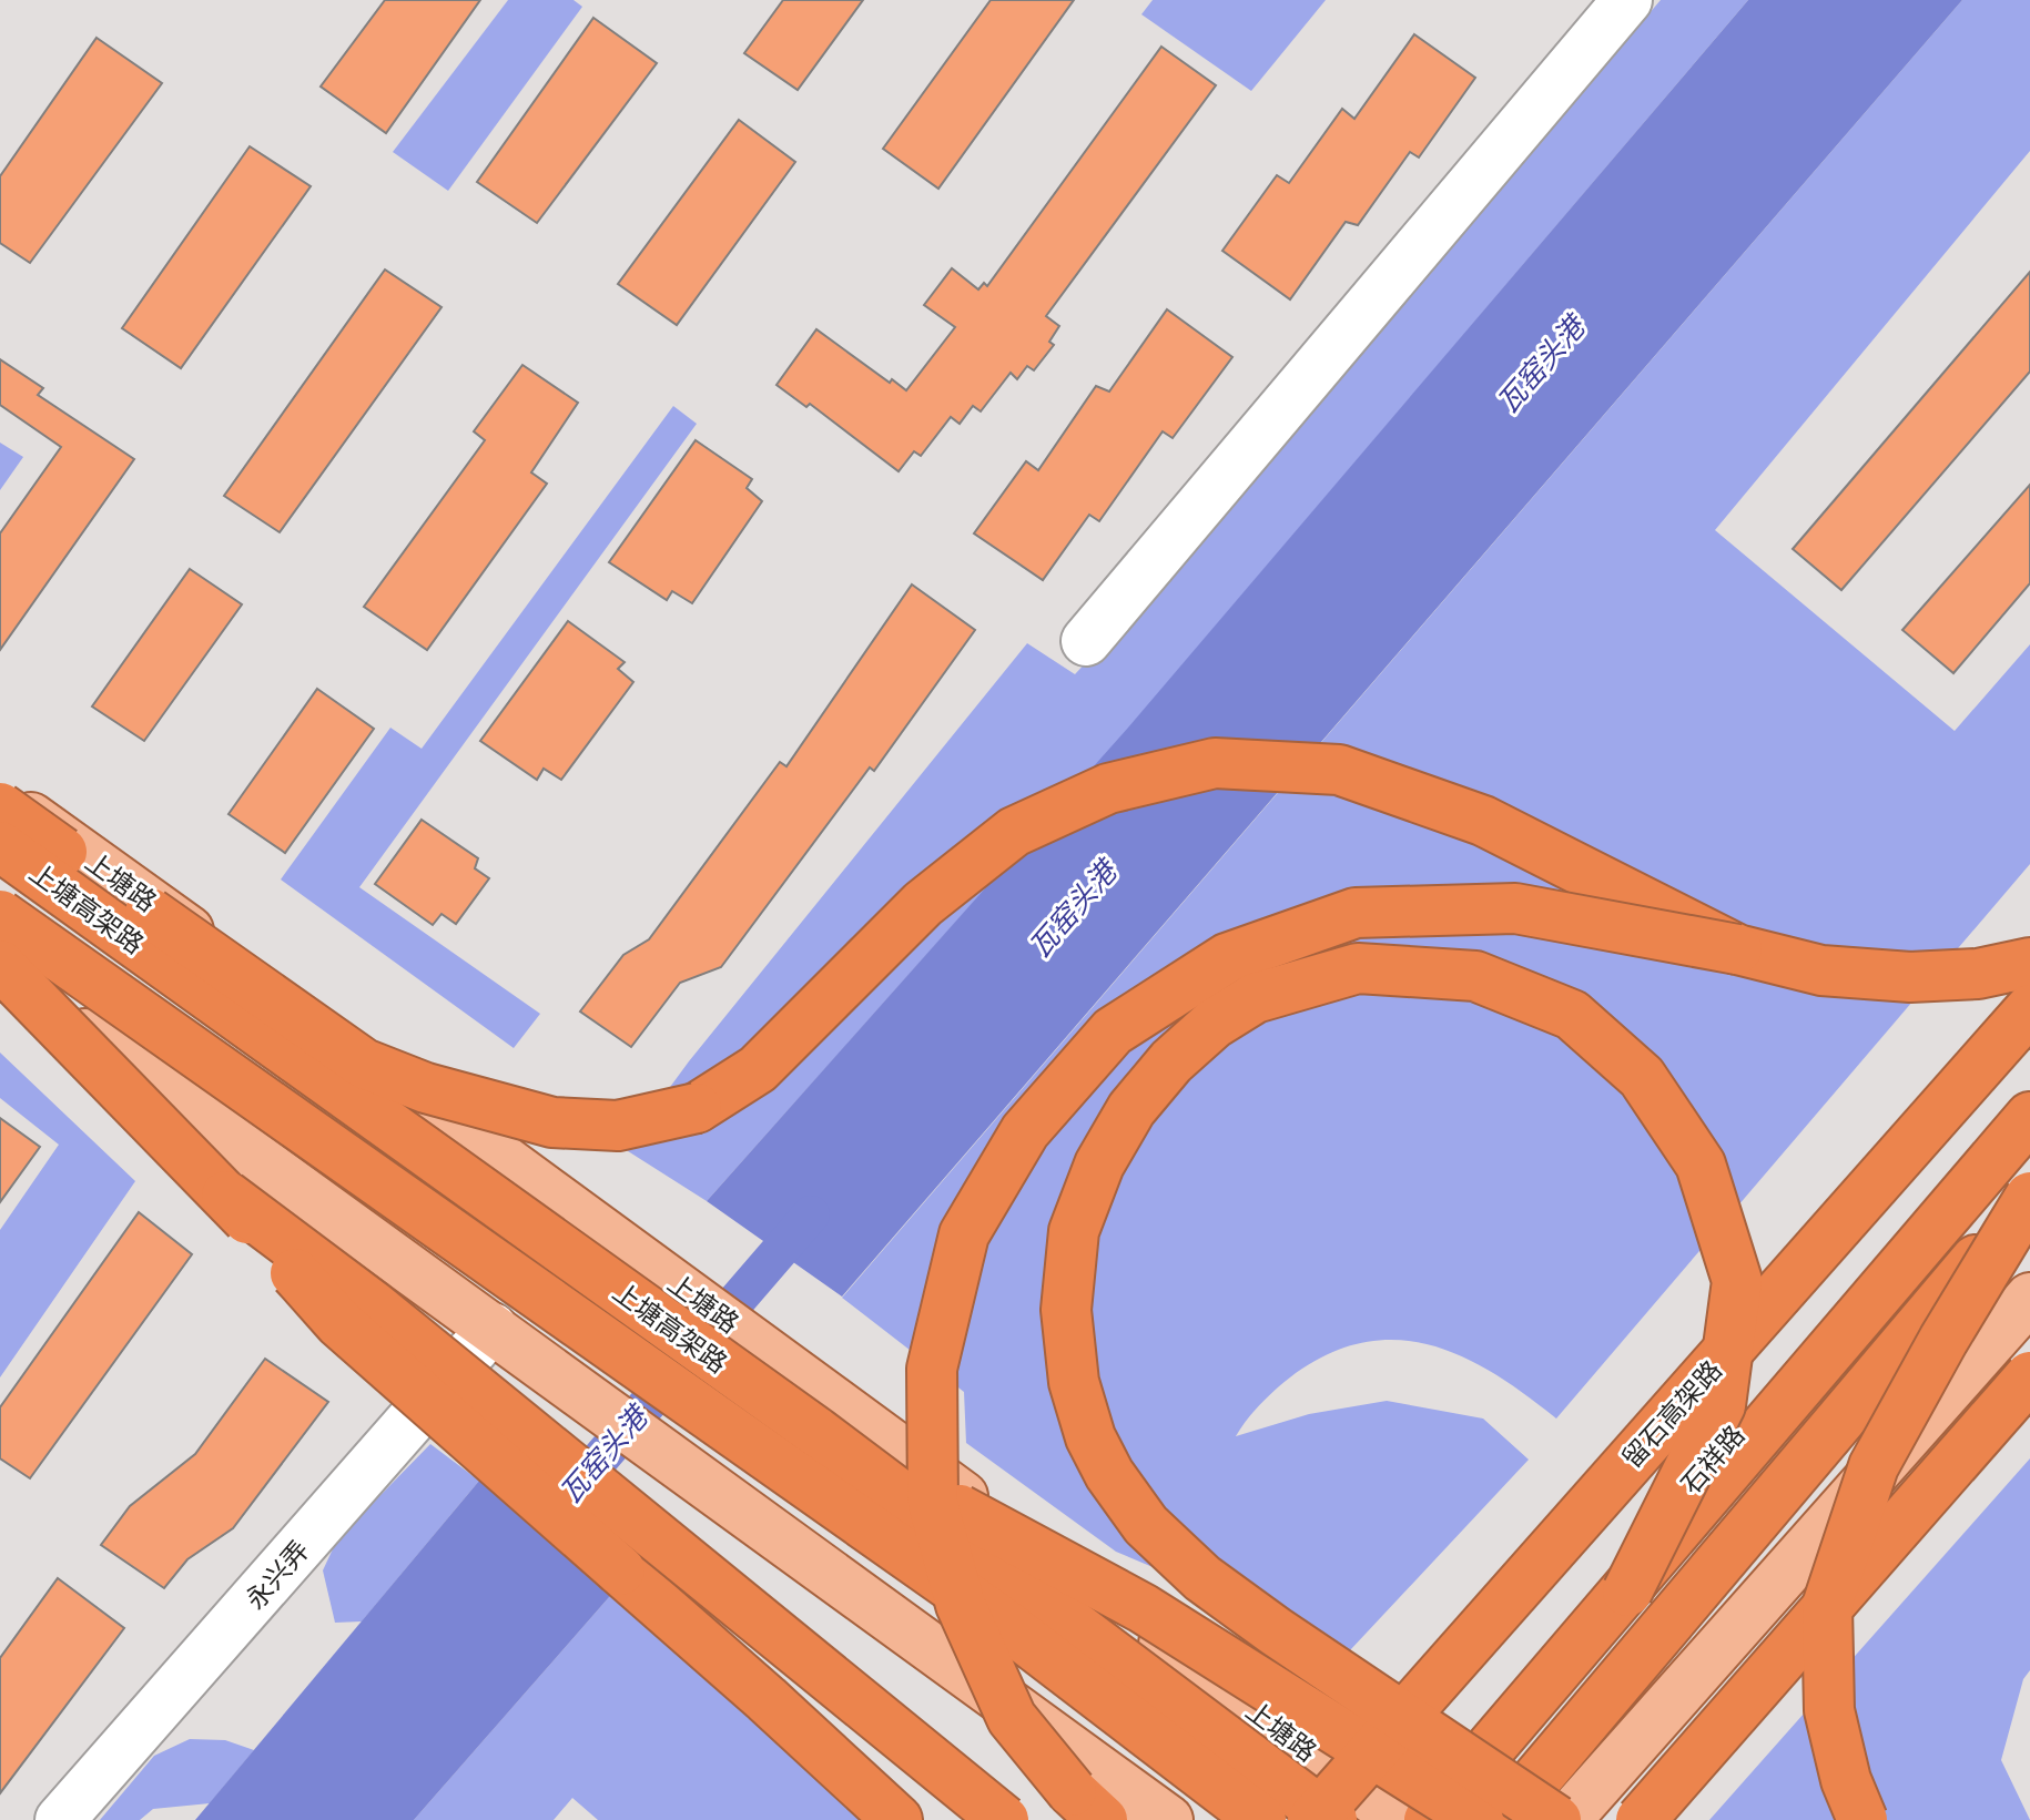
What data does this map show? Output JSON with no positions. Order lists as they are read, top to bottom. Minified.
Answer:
{"streets":{"highway":["上塘高架路","留石高架路"],"main road":["上塘路","石祥路"],"street":["永兴弄"]},"crossings":[["上塘路","上塘高架路"],["上塘路","石祥路"]],"water":["瓦窑头港"]}
